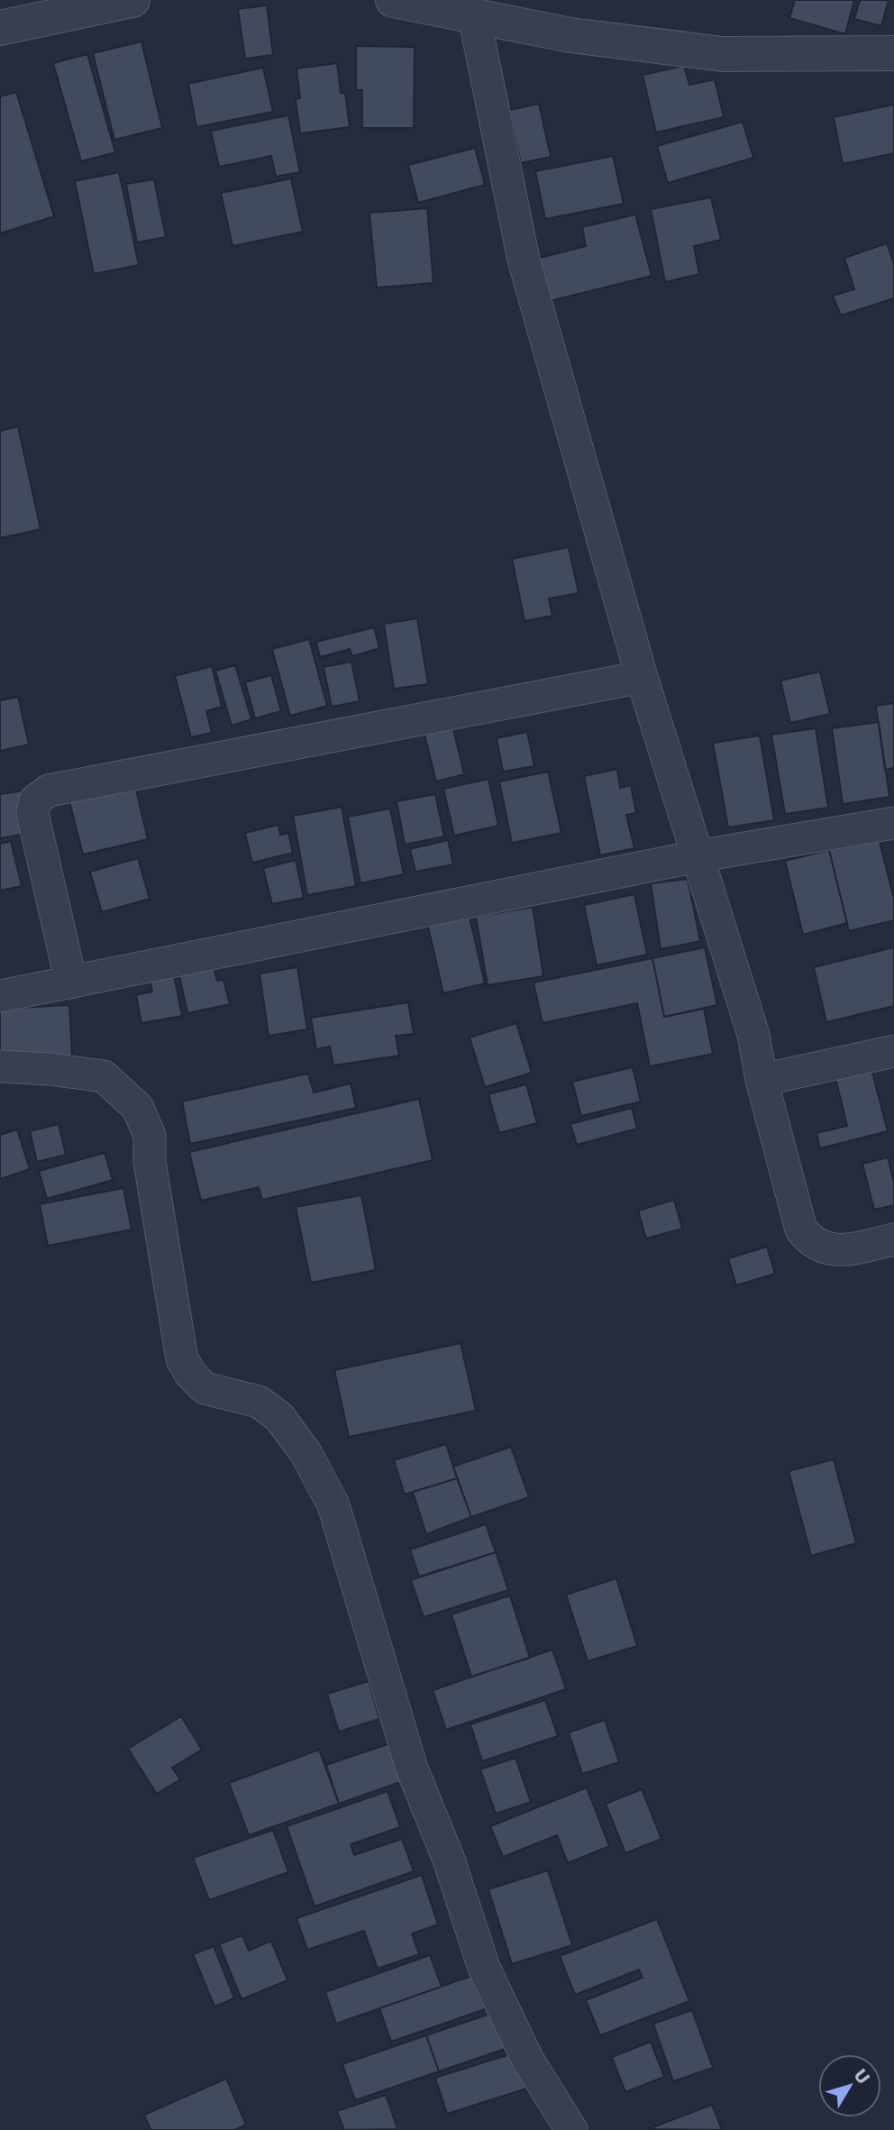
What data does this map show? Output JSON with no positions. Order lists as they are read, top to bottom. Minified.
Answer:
{"north":"top right"}
